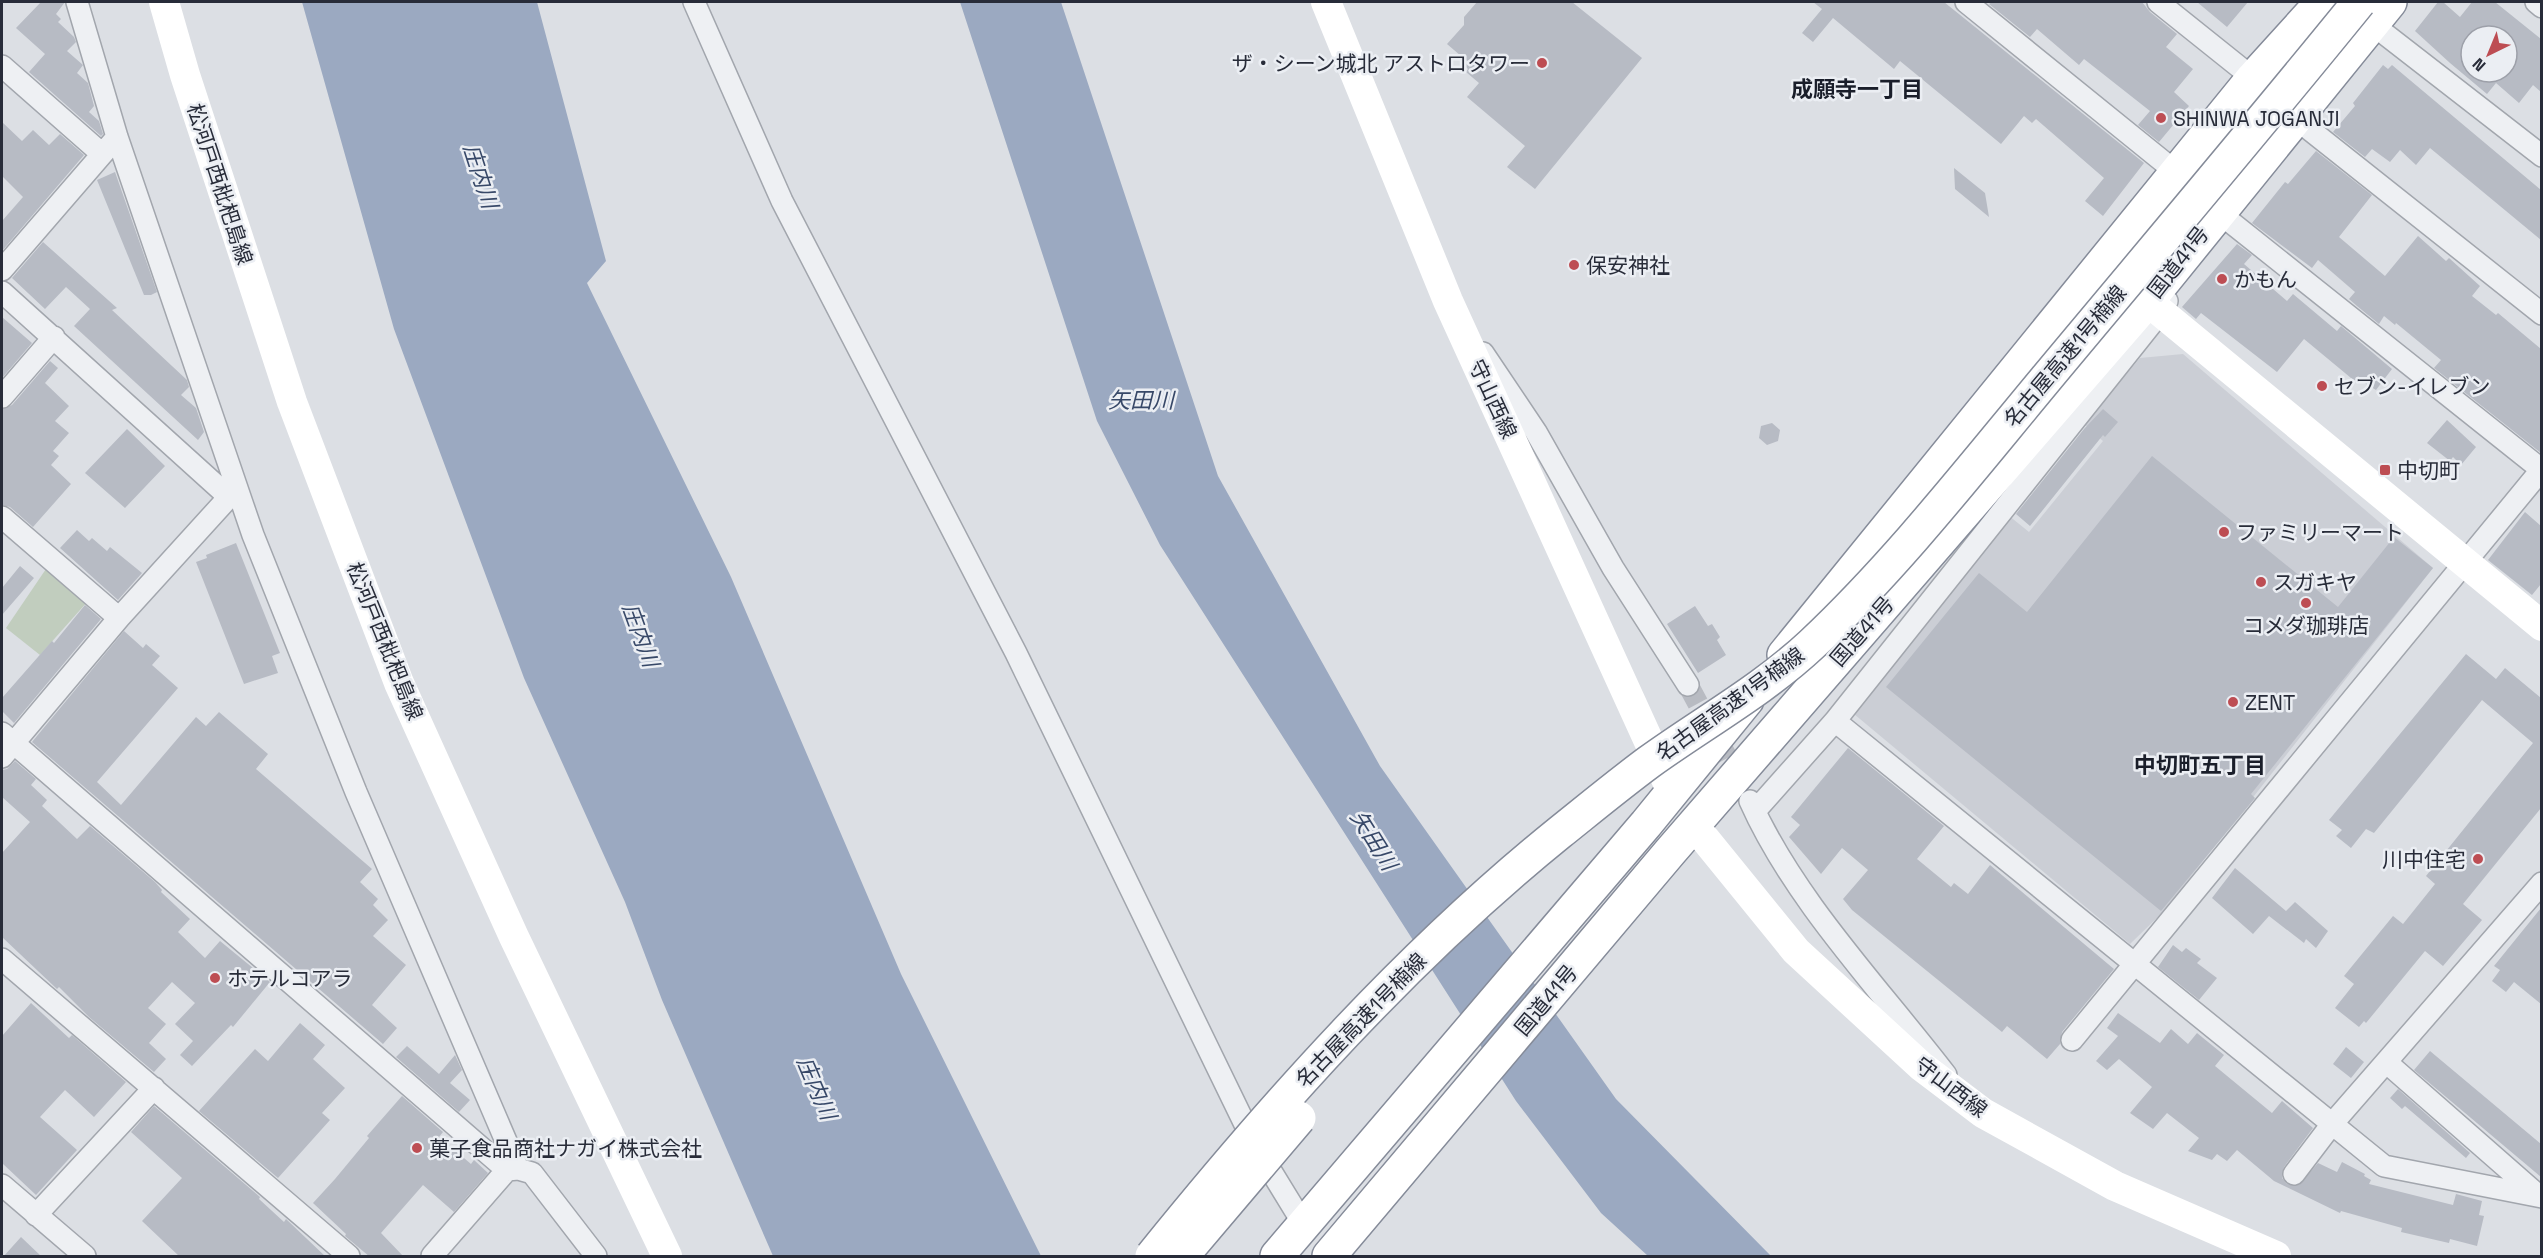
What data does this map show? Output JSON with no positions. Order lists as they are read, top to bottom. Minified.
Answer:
{"streets":{"highway":["国道41号","名古屋高速1号楠線"],"main road":["松河戸西枇杷島線","守山西線"]},"crossings":[["国道41号","名古屋高速1号楠線"],["国道41号","守山西線"]],"districts":["成願寺一丁目","中切町五丁目"],"water":["庄内川","矢田川"],"places":{"other":["ザ・シーン城北 アストロタワー","SHINWA JOGANJI","保安神社","かもん","セブン-イレブン","ファミリーマート","スガキヤ","コメダ珈琲店","ZENT","川中住宅","ホテルコアラ","菓子食品商社ナガイ株式会社"],"transit":["中切町"]},"north":"bottom left"}
